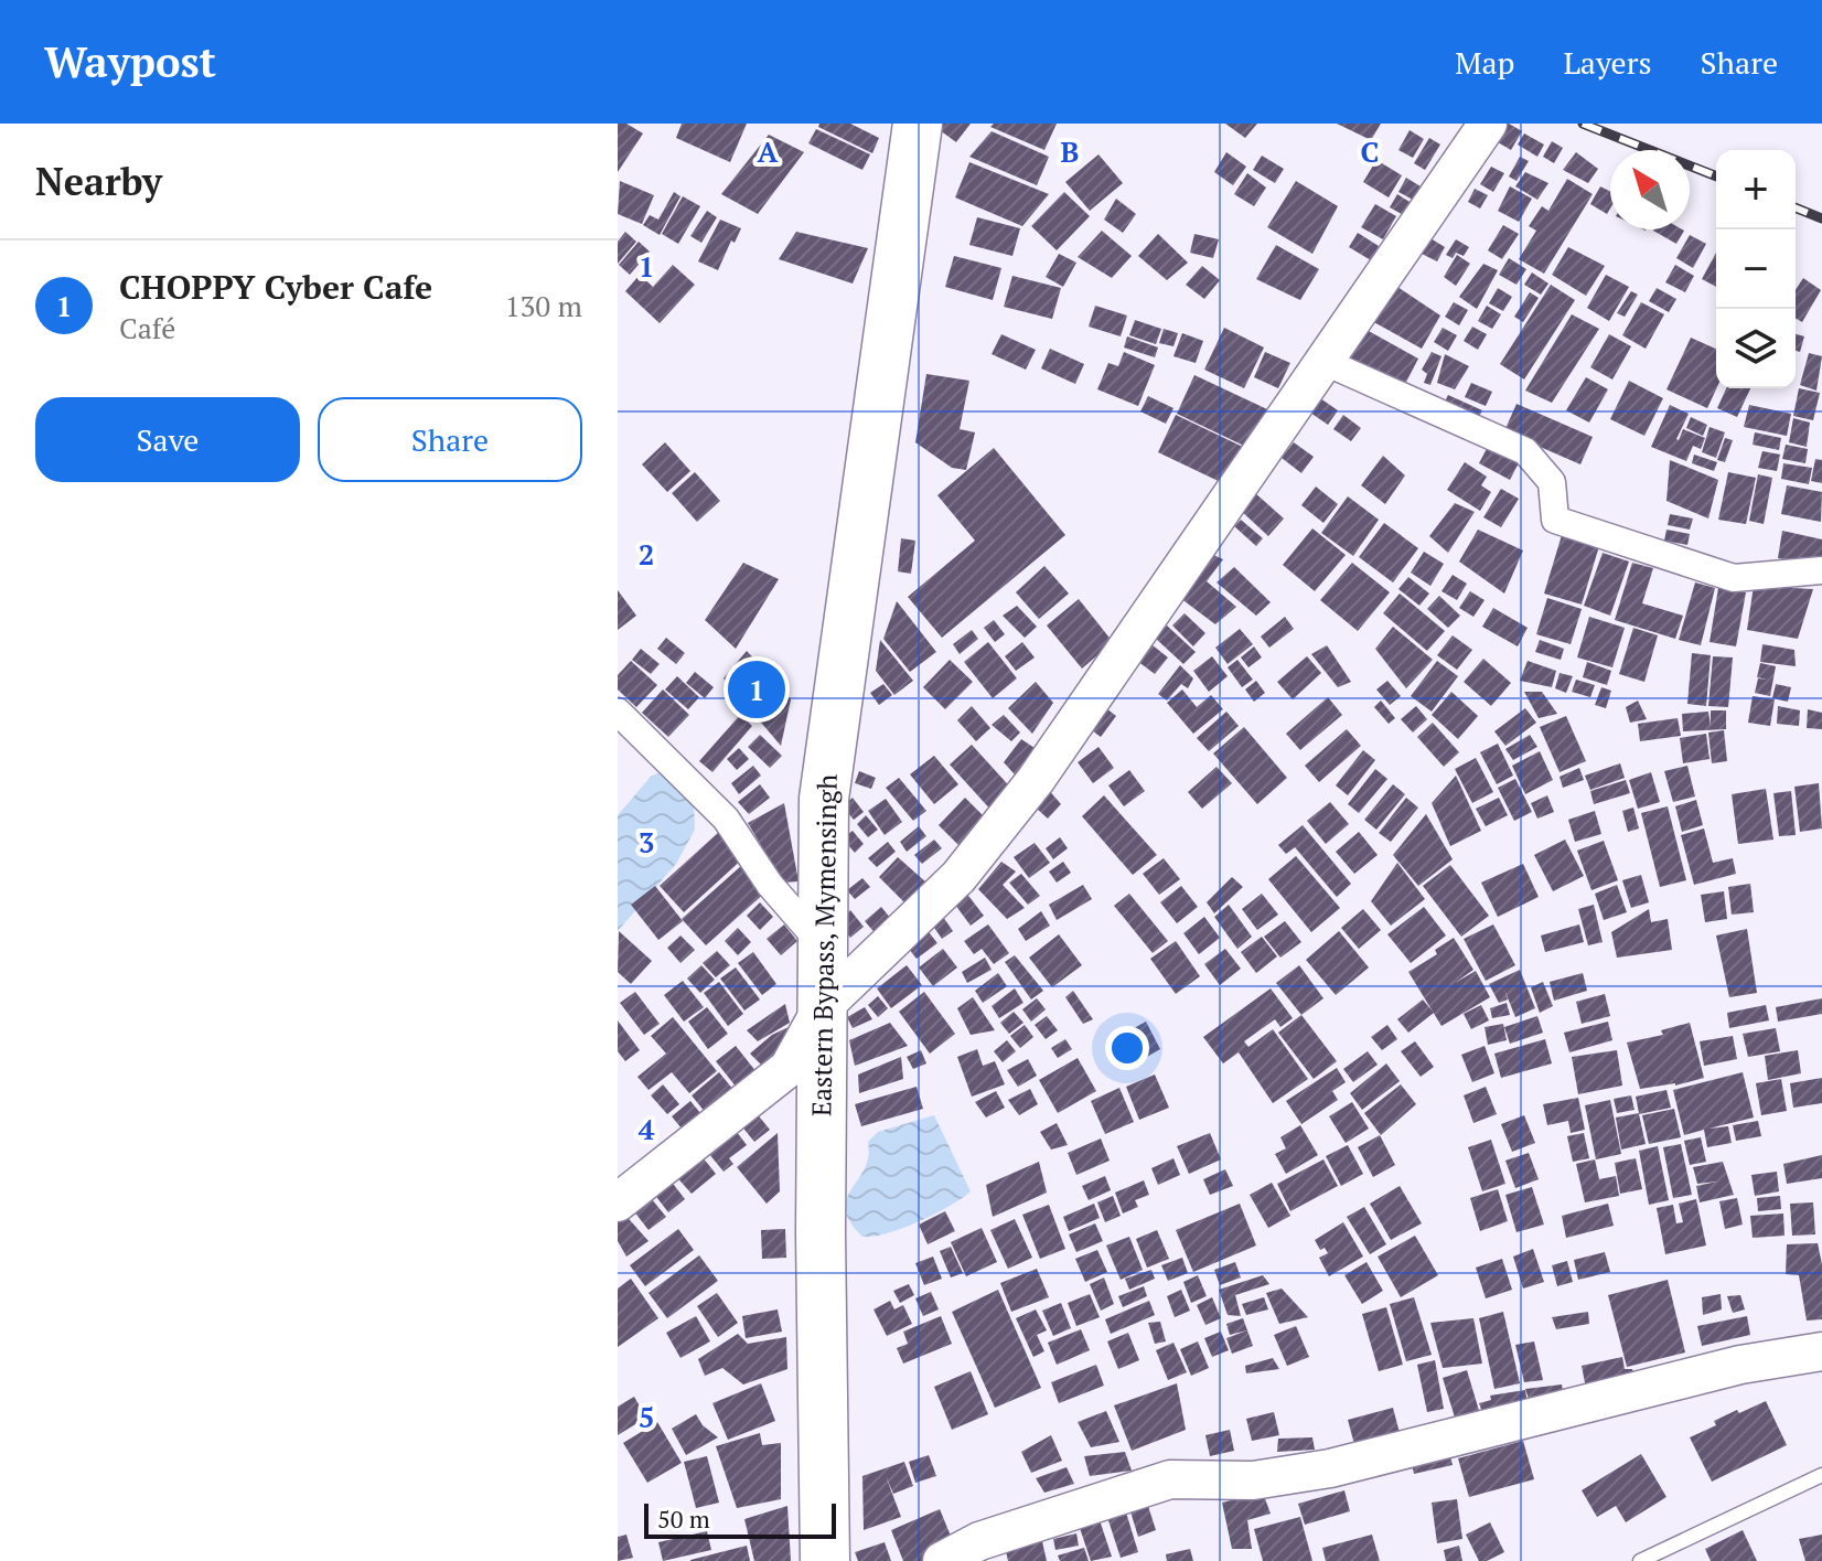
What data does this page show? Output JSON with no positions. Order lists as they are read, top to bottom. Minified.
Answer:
{"streets":{"highway":["Eastern Bypass, Mymensingh"]},"scale_bar":"50 m","north":"top left","page":{"header":"Waypost","nav":["Map","Layers","Share"],"heading":"Nearby","map_buttons":["+","−"],"list":[{"mark":"1","name":"CHOPPY Cyber Cafe","note":"Café","value":"130 m"}],"buttons":["Save","Share"],"pins":"1","scale":"50 m"},"grid":{"columns":["A","B","C"],"rows":["1","2","3","4","5"]}}
